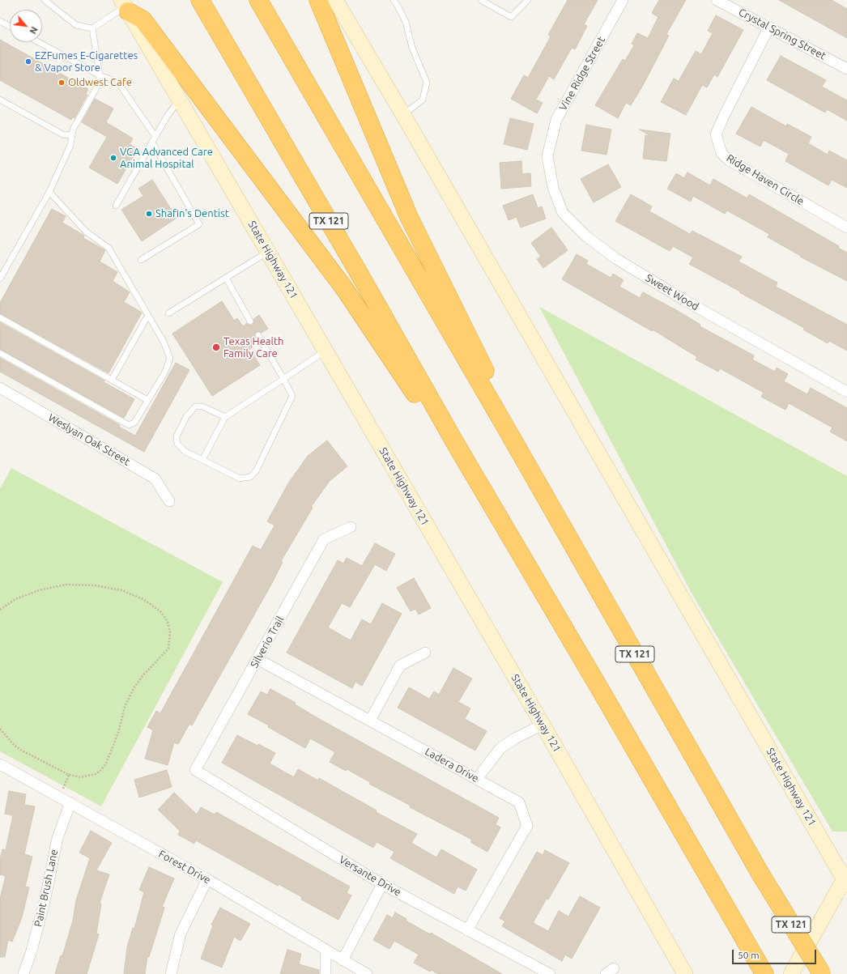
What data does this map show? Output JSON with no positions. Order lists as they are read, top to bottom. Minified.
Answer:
{"streets":{"highway":["TX 121"],"main road":["State Highway 121"],"street":["Crystal Spring Street","Vine Ridge Street","Ridge Haven Circle","Sweet Wood","Weslyan Oak Street","Silverio Trail","Ladera Drive","Forest Drive","Versante Drive","Paint Brush Lane"]},"crossings":[["Crystal Spring Street","Ridge Haven Circle"],["Vine Ridge Street","Sweet Wood"],["Silverio Trail","Ladera Drive"],["Silverio Trail","Versante Drive"],["Ladera Drive","Versante Drive"],["Forest Drive","Paint Brush Lane"]],"places":["EZFumes E-Cigarettes & Vapor Store","Oldwest Cafe","VCA Advanced Care Animal Hospital","Shafin's Dentist","Texas Health Family Care"],"scale_bar":"50 m","north":"bottom right"}
